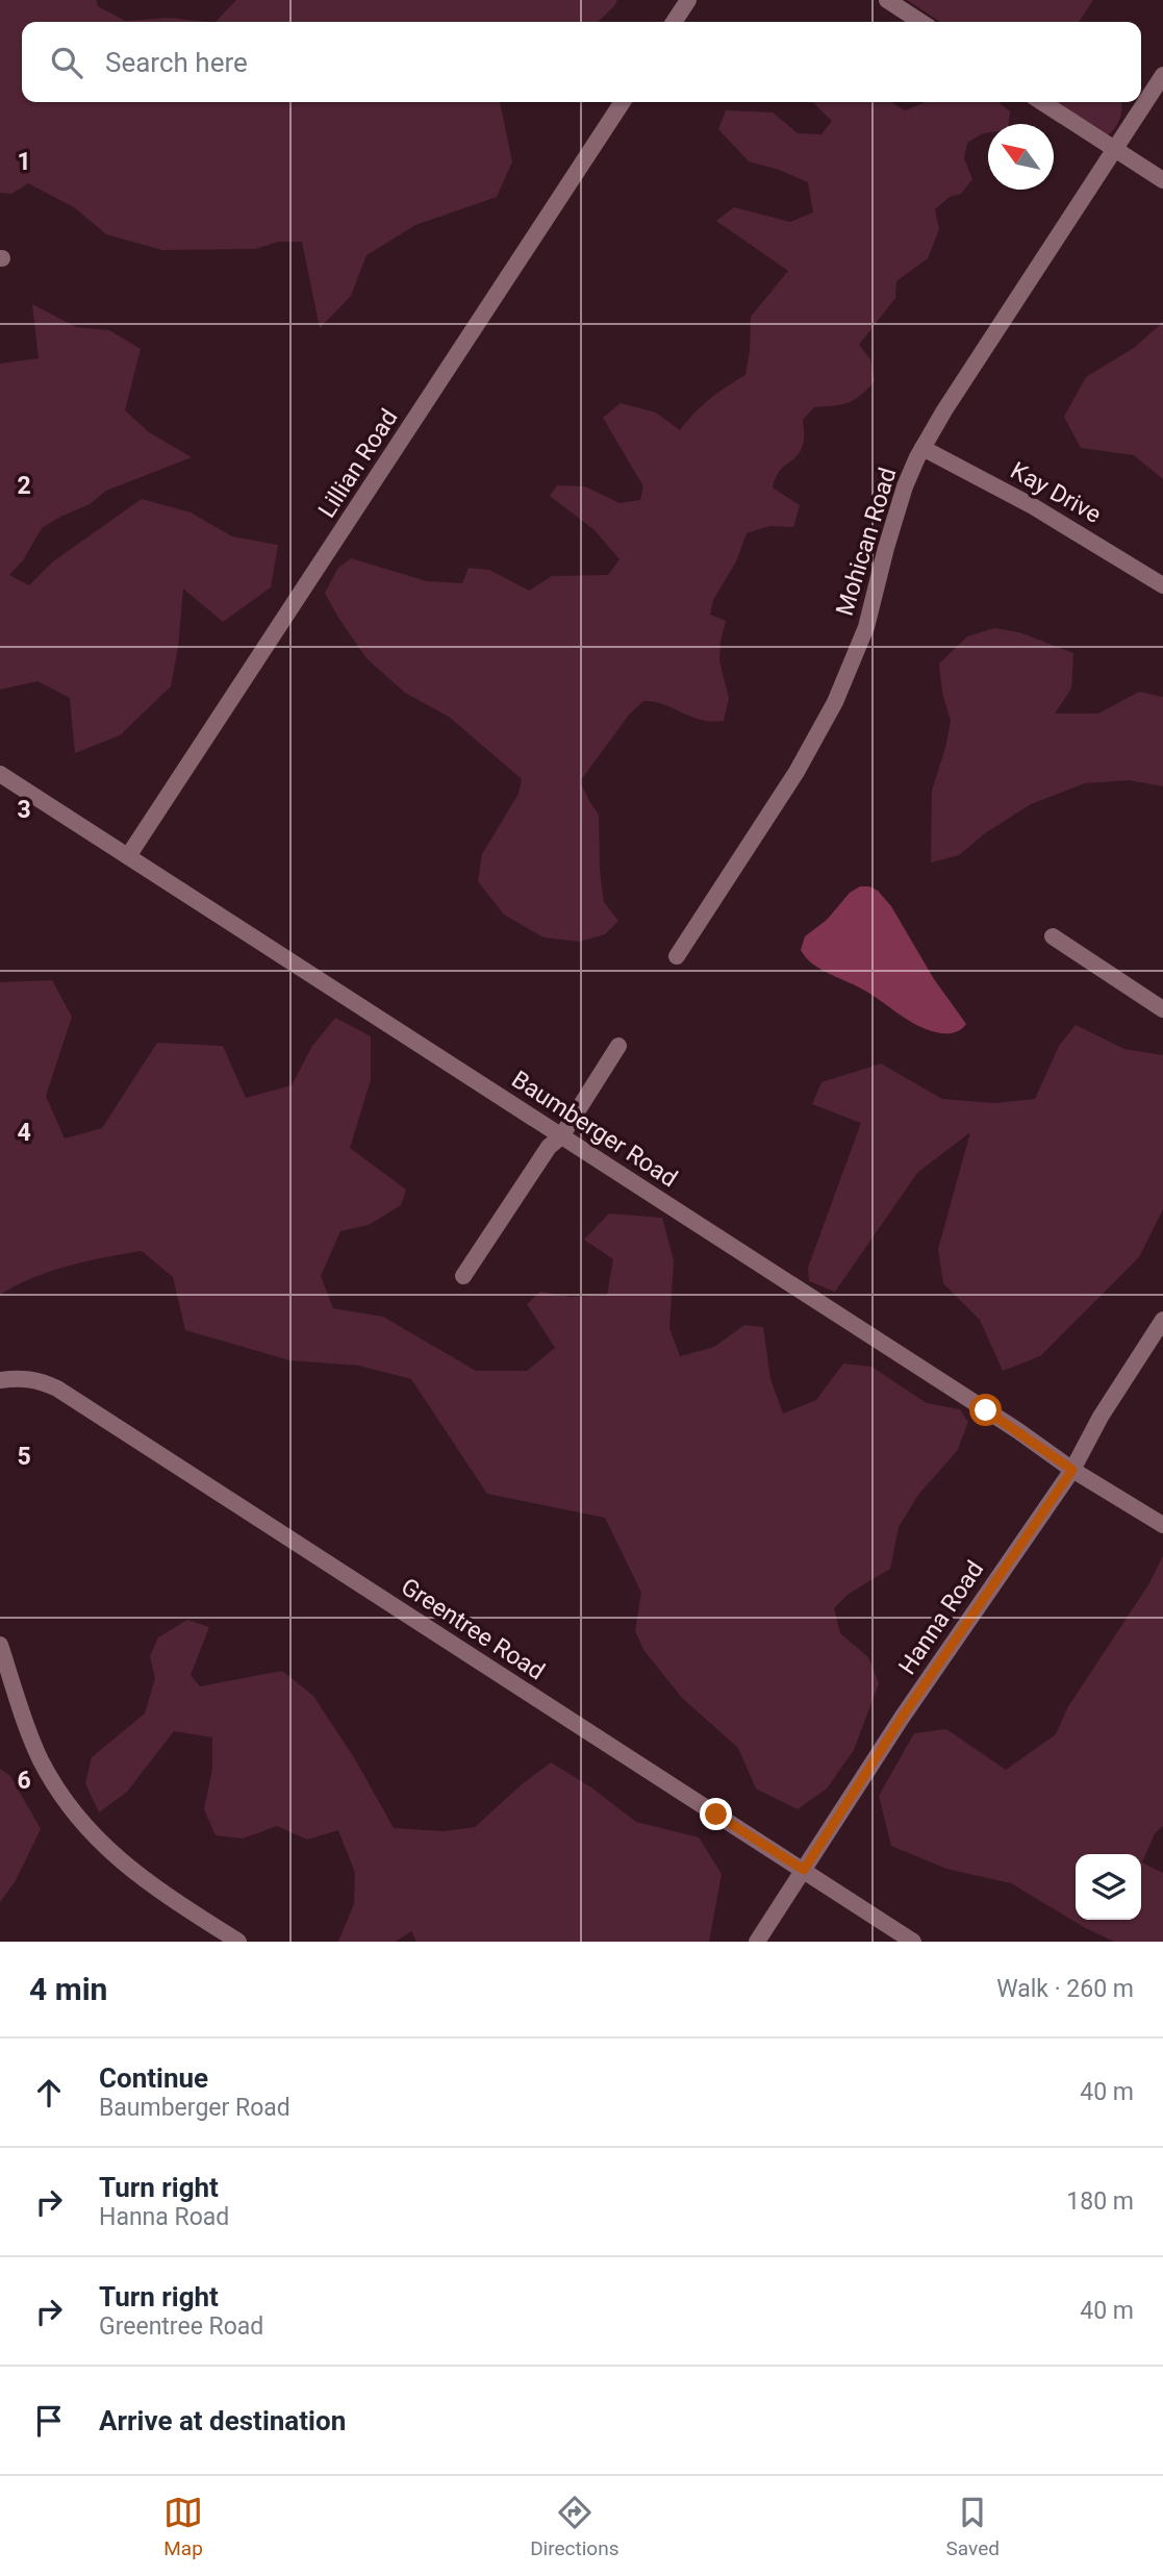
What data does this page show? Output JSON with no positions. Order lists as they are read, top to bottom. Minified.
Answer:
{"streets":{"street":["Lillian Road","Kay Drive","Mohican Road","Baumberger Road","Hanna Road","Greentree Road"]},"crossings":[["Lillian Road","Baumberger Road"],["Kay Drive","Mohican Road"],["Baumberger Road","Hanna Road"],["Hanna Road","Greentree Road"]],"north":"top left","page":{"search":"Search here","heading":["4 min","Walk · 260 m"],"list":[["Continue","Baumberger Road","40 m"],["Turn right","Hanna Road","180 m"],["Turn right","Greentree Road","40 m"],"Arrive at destination"],"nav":["Map","Directions","Saved"]},"grid":{"rows":["1","2","3","4","5","6"]}}
